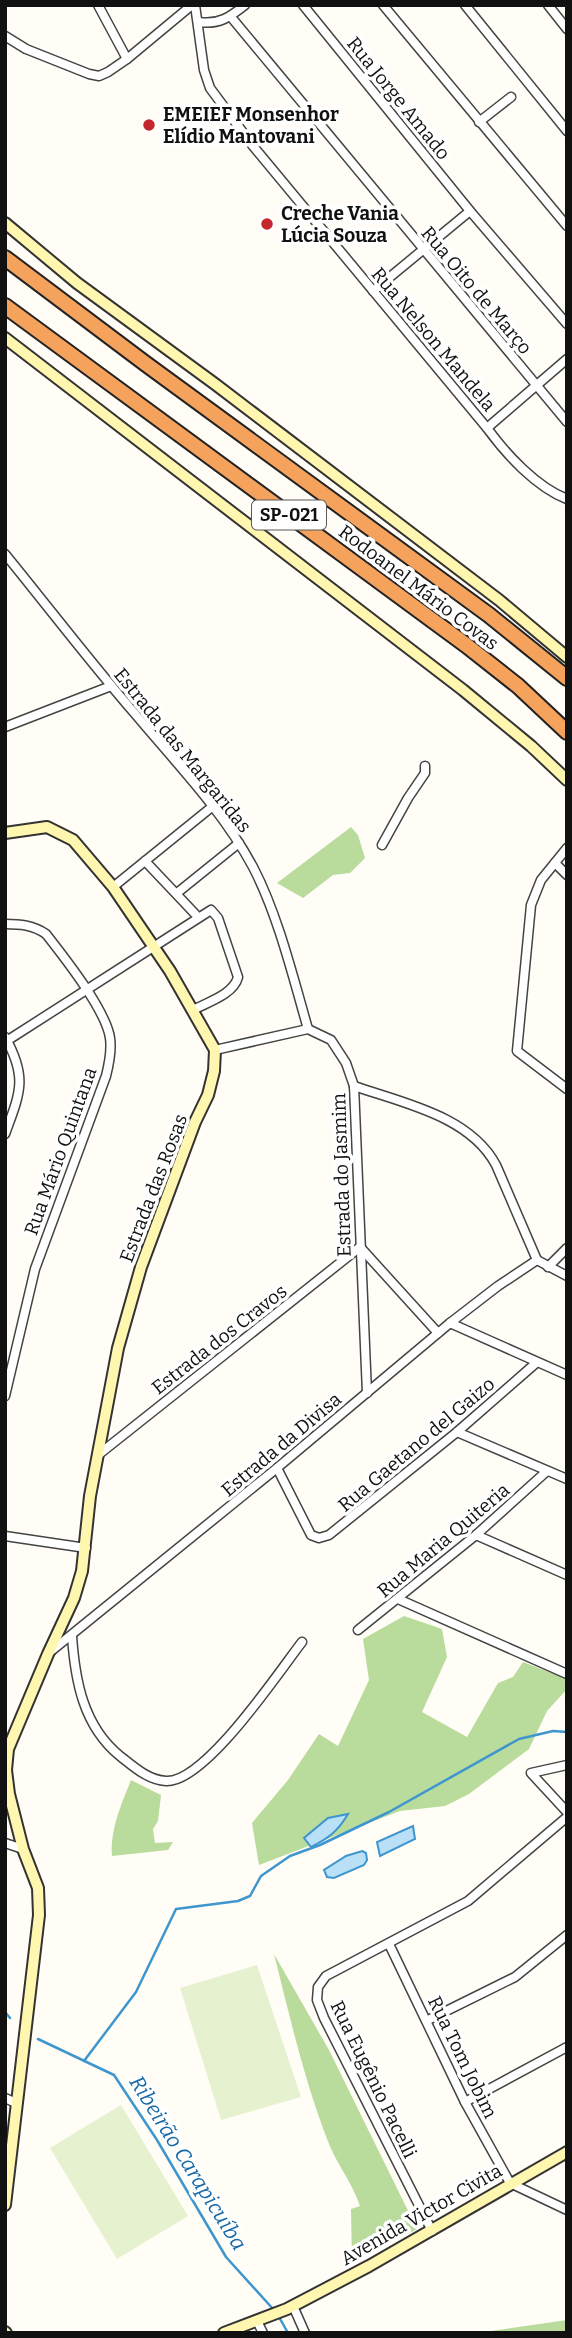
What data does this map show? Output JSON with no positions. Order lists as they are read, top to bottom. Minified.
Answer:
{"streets":{"highway":["SP-021","Rodoanel Mário Covas"],"main road":["Estrada das Rosas","Avenida Victor Civita"],"street":["Rua Jorge Amado","Rua Oito de Março","Rua Nelson Mandela","Estrada das Margaridas","Rua Mário Quintana","Estrada do Jasmim","Estrada dos Cravos","Estrada da Divisa","Rua Gaetano del Gaizo","Rua Maria Quiteria","Rua Tom Jobim","Rua Eugênio Pacelli"]},"crossings":[["Estrada das Margaridas","Estrada do Jasmim"],["Estrada do Jasmim","Estrada dos Cravos"],["Estrada do Jasmim","Estrada da Divisa"],["Estrada das Rosas","Estrada dos Cravos"],["Estrada das Rosas","Estrada da Divisa"],["Estrada da Divisa","Rua Gaetano del Gaizo"],["Rua Tom Jobim","Rua Eugênio Pacelli"],["Rua Tom Jobim","Avenida Victor Civita"],["Rua Eugênio Pacelli","Avenida Victor Civita"]],"water":["Ribeirão Carapicuíba"],"places":["EMEIEF Monsenhor Elídio Mantovani","Creche Vania Lúcia Souza"]}
